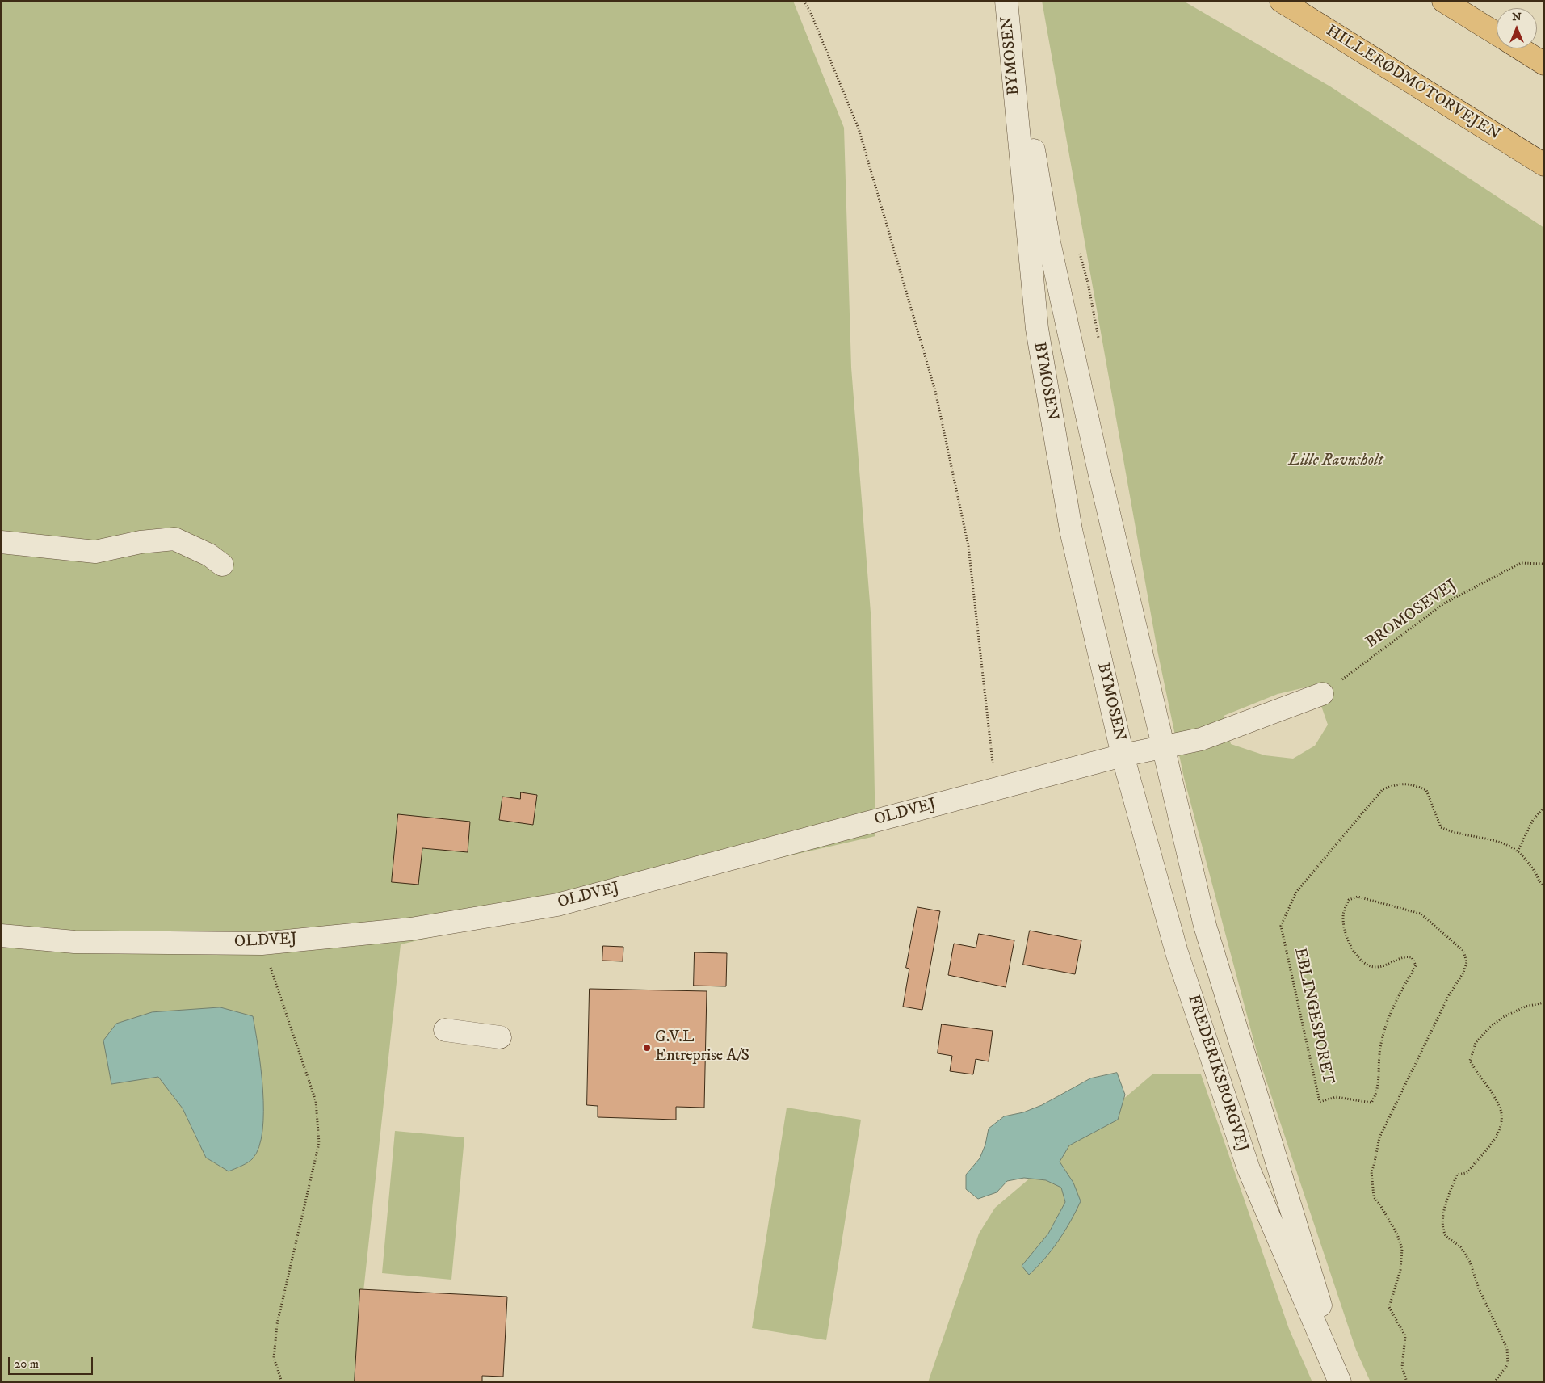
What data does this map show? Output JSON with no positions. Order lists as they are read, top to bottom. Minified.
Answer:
{"streets":{"highway":["HILLERØDMOTORVEJEN"],"street":["BYMOSEN","OLDVEJ","FREDERIKSBORGVEJ"],"path":["BROMOSEVEJ","EBLINGESPORET"]},"crossings":[["BYMOSEN","OLDVEJ"],["BYMOSEN","FREDERIKSBORGVEJ"],["BROMOSEVEJ","OLDVEJ"],["OLDVEJ","FREDERIKSBORGVEJ"]],"parks":["Lille Ravnsholt"],"places":["G.V.L Entreprise A/S"],"scale_bar":"20 m","north":"top"}
